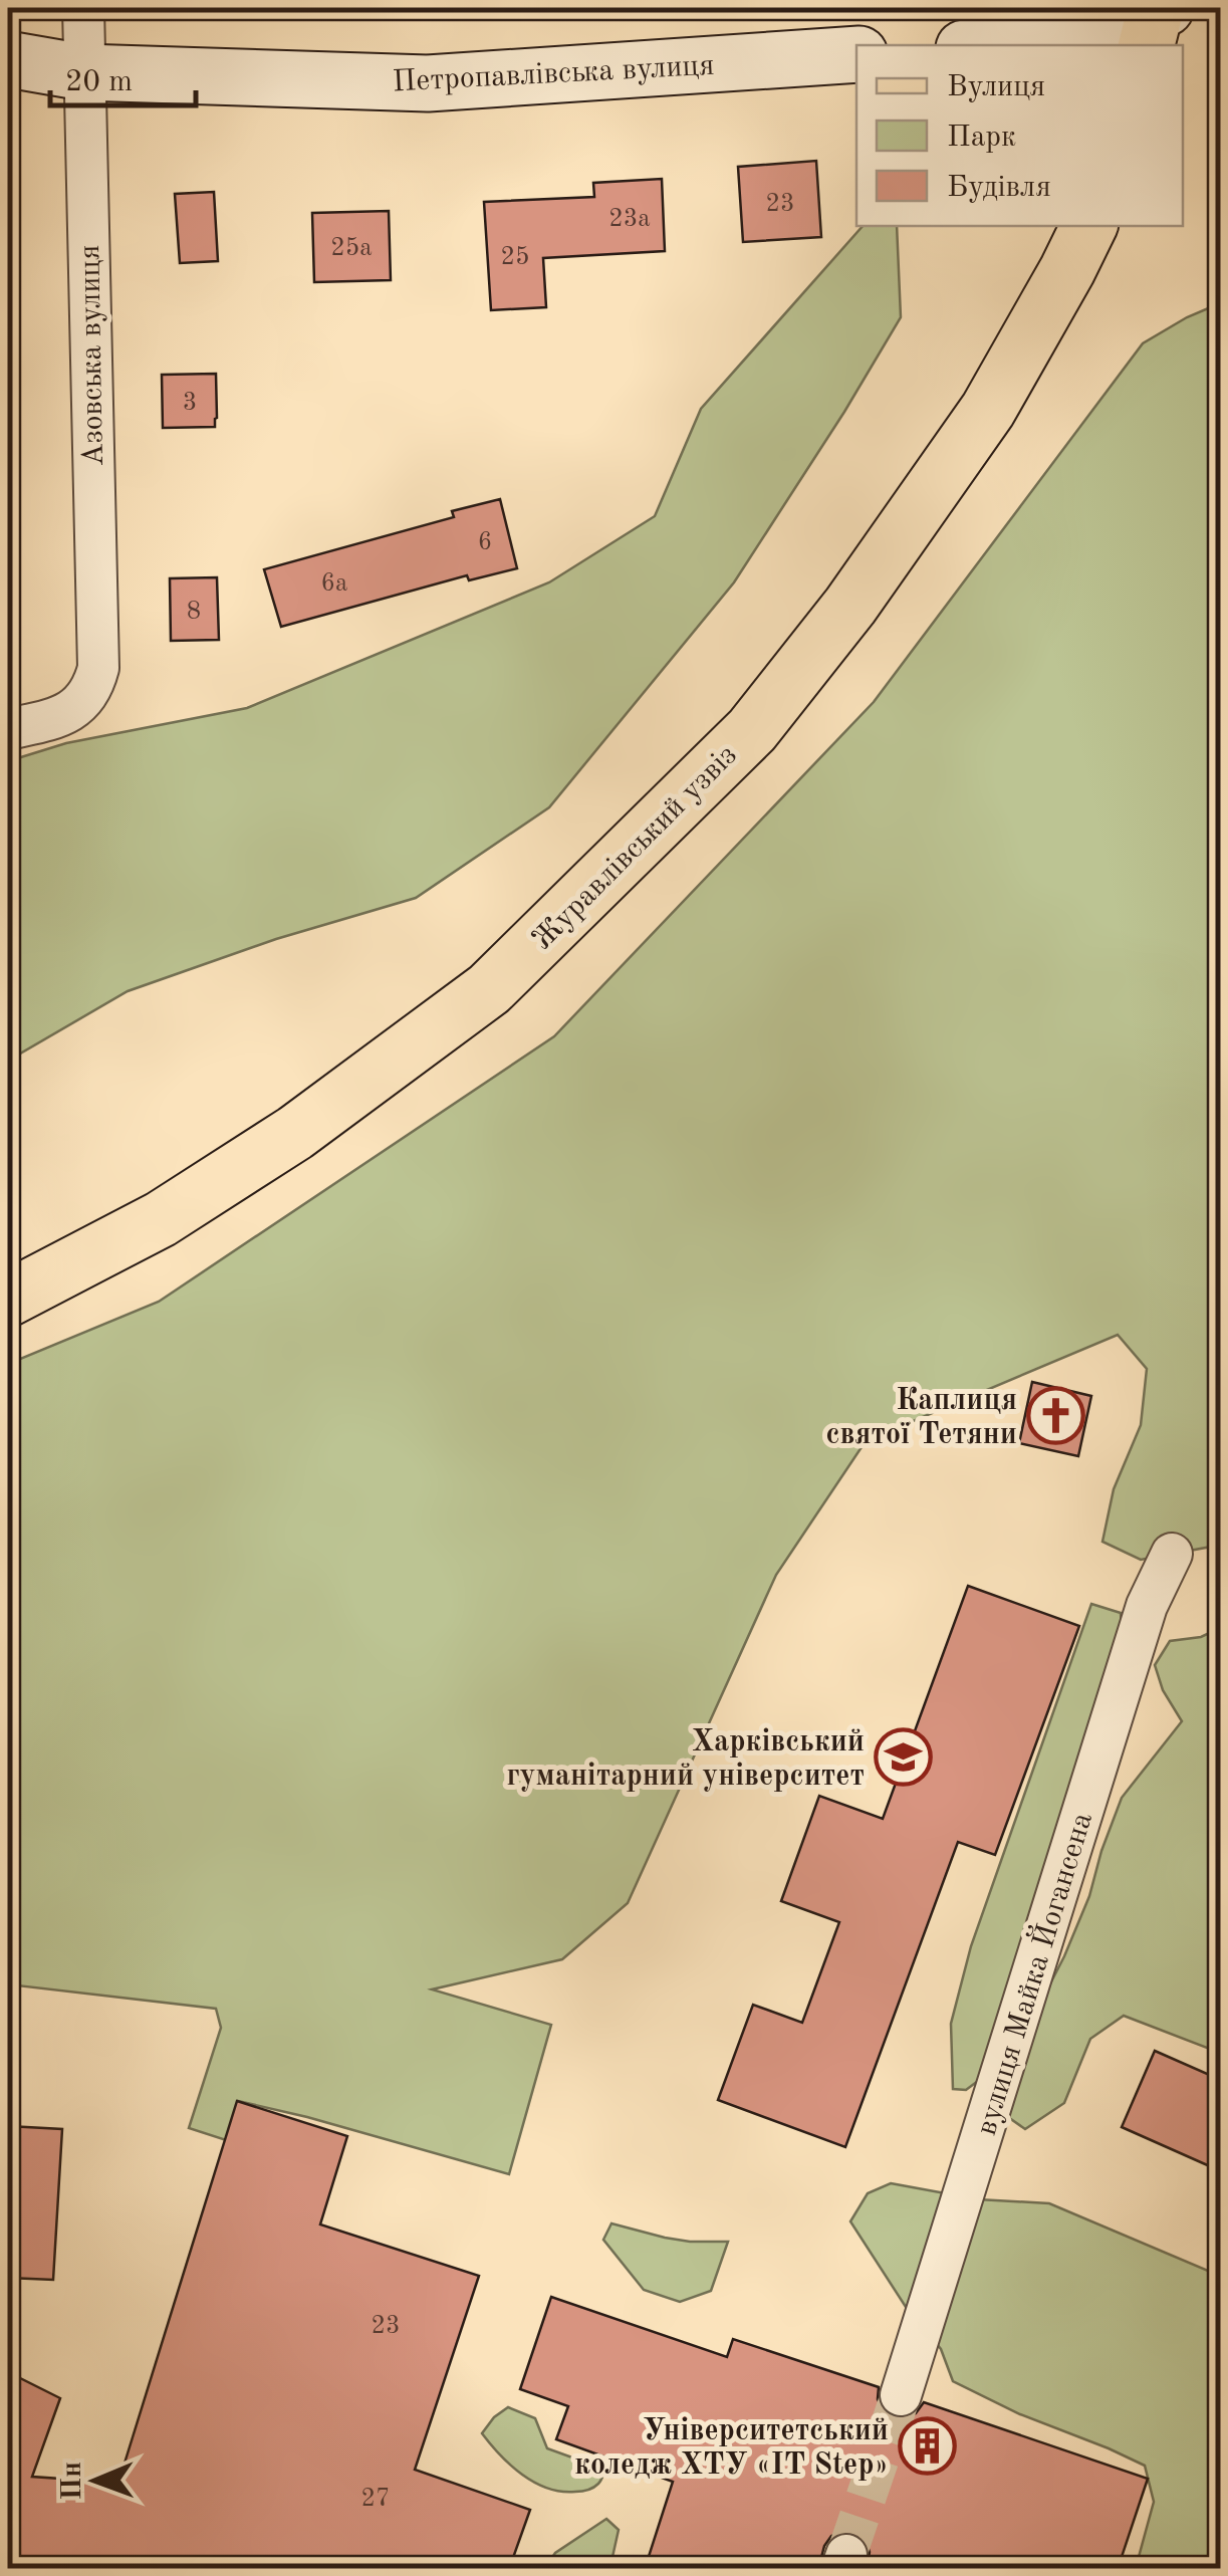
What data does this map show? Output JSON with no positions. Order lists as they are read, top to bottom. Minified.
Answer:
{"streets":{"main road":["Журавлівський узвіз"],"street":["Петропавлівська вулиця","Азовська вулиця","вулиця Майка Йогансена"]},"crossings":[["Петропавлівська вулиця","Азовська вулиця"]],"places":{"church":["Каплиця святої Тетяни"],"school or university":["Харківський гуманітарний університет"],"building":["Університетський коледж ХТУ «IT Step»"]},"house_numbers":["23","23а","25а","25","3","6","6а","8","23","27"],"legend":["Вулиця","Парк","Будівля"],"scale_bar":"20 m","north":"left"}
